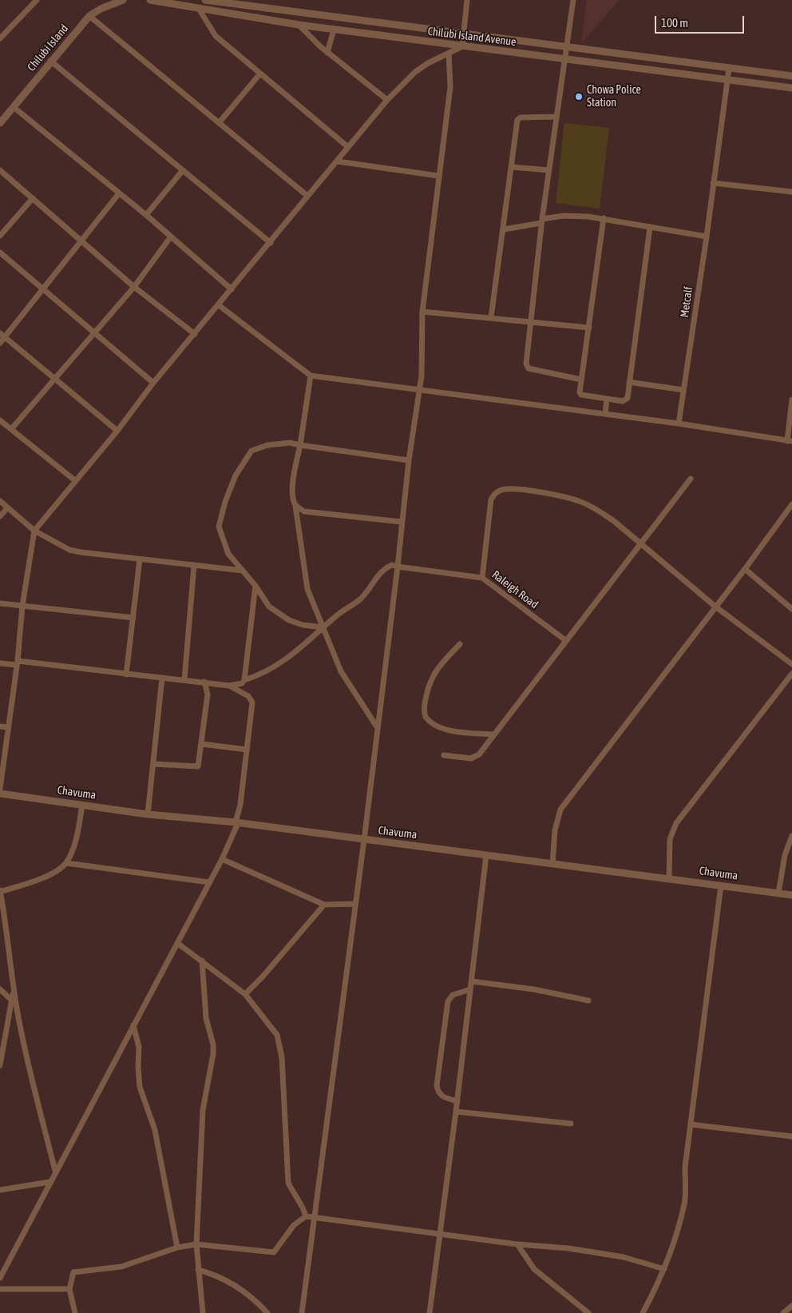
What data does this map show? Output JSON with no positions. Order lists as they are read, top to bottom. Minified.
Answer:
{"streets":{"street":["Chilubi Island Avenue","Chilubi Island","Metcalf","Raleigh Road","Chavuma"]},"crossings":[["Chilubi Island Avenue","Metcalf"]],"places":["Chowa Police Station"],"scale_bar":"100 m"}
